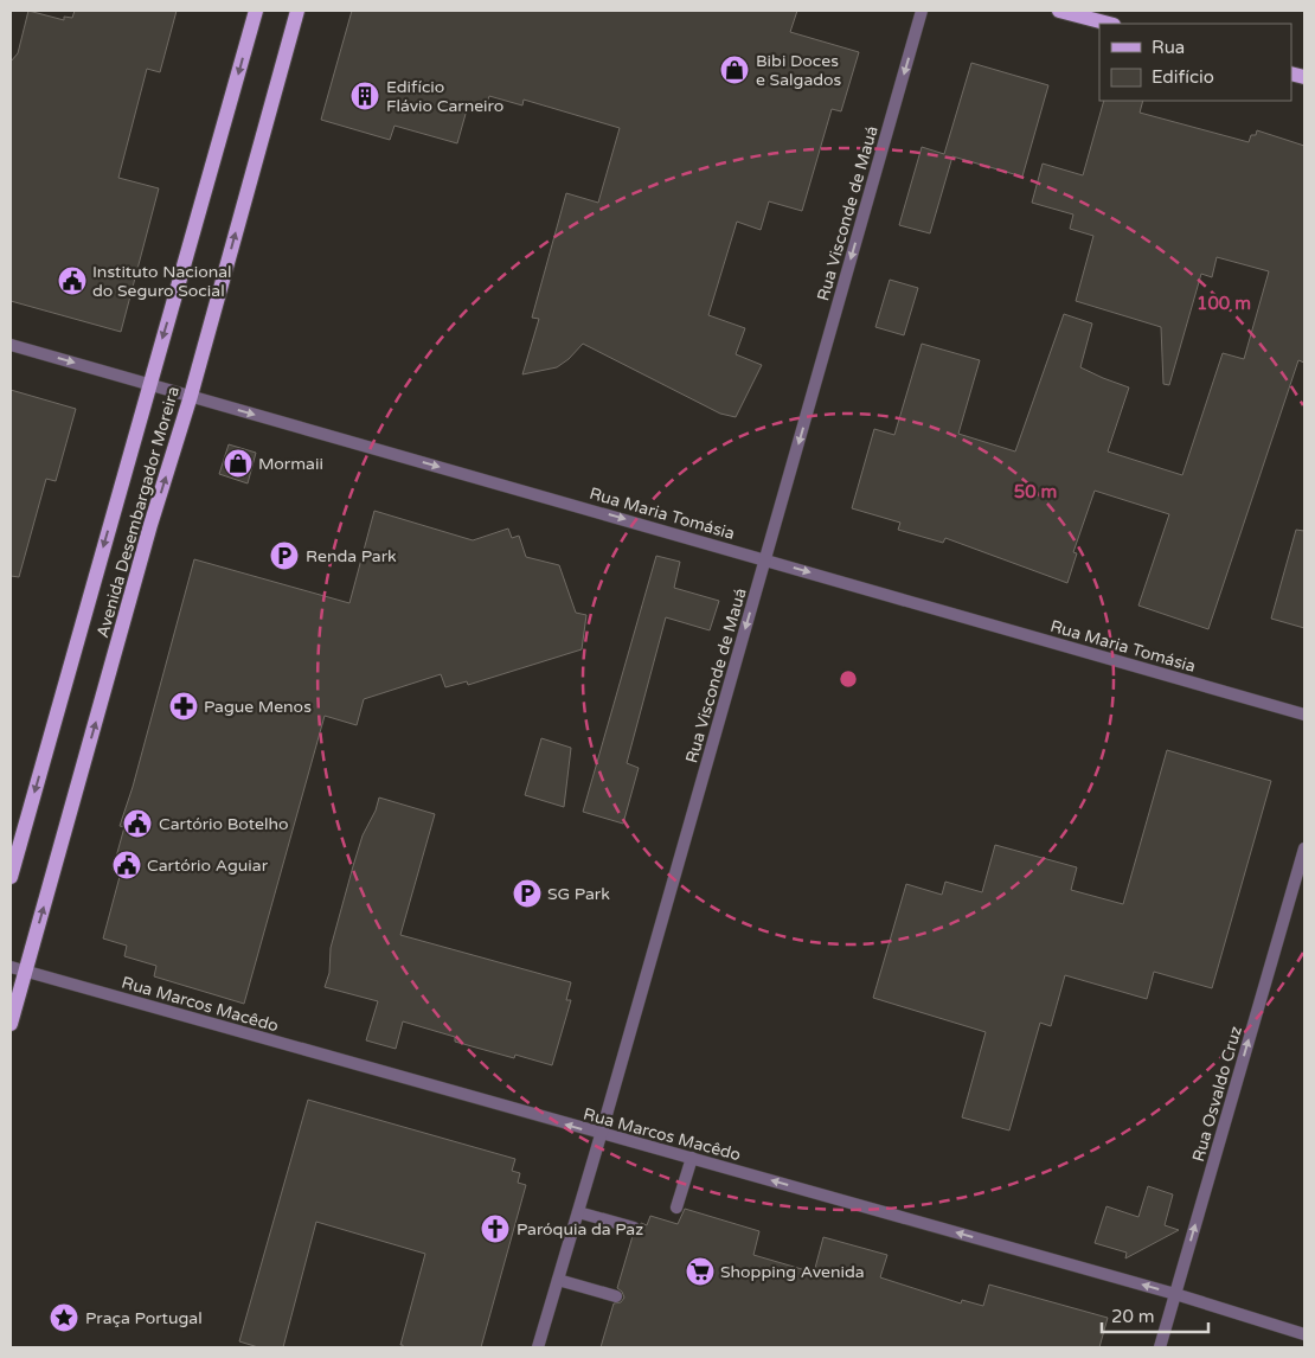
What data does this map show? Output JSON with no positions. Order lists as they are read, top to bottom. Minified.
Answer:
{"streets":{"main road":["Avenida Desembargador Moreira"],"street":["Rua Visconde de Mauá","Rua Maria Tomásia","Rua Marcos Macêdo","Rua Osvaldo Cruz"]},"crossings":[["Rua Visconde de Mauá","Rua Maria Tomásia"],["Rua Visconde de Mauá","Rua Marcos Macêdo"],["Avenida Desembargador Moreira","Rua Maria Tomásia"],["Avenida Desembargador Moreira","Rua Marcos Macêdo"],["Rua Marcos Macêdo","Rua Osvaldo Cruz"]],"one_way":["Rua Visconde de Mauá","Rua Maria Tomásia","Rua Marcos Macêdo","Rua Osvaldo Cruz"],"places":{"shop":["Bibi Doces e Salgados","Mormaii"],"building":["Edifício Flávio Carneiro"],"public building":["Instituto Nacional do Seguro Social","Cartório Botelho","Cartório Aguiar"],"parking":["Renda Park","SG Park"],"pharmacy":["Pague Menos"],"church":["Paróquia da Paz"],"supermarket":["Shopping Avenida"],"place":["Praça Portugal"]},"legend":["Rua","Edifício"],"scale_bar":"20 m","rings":["100 m","50 m"]}
